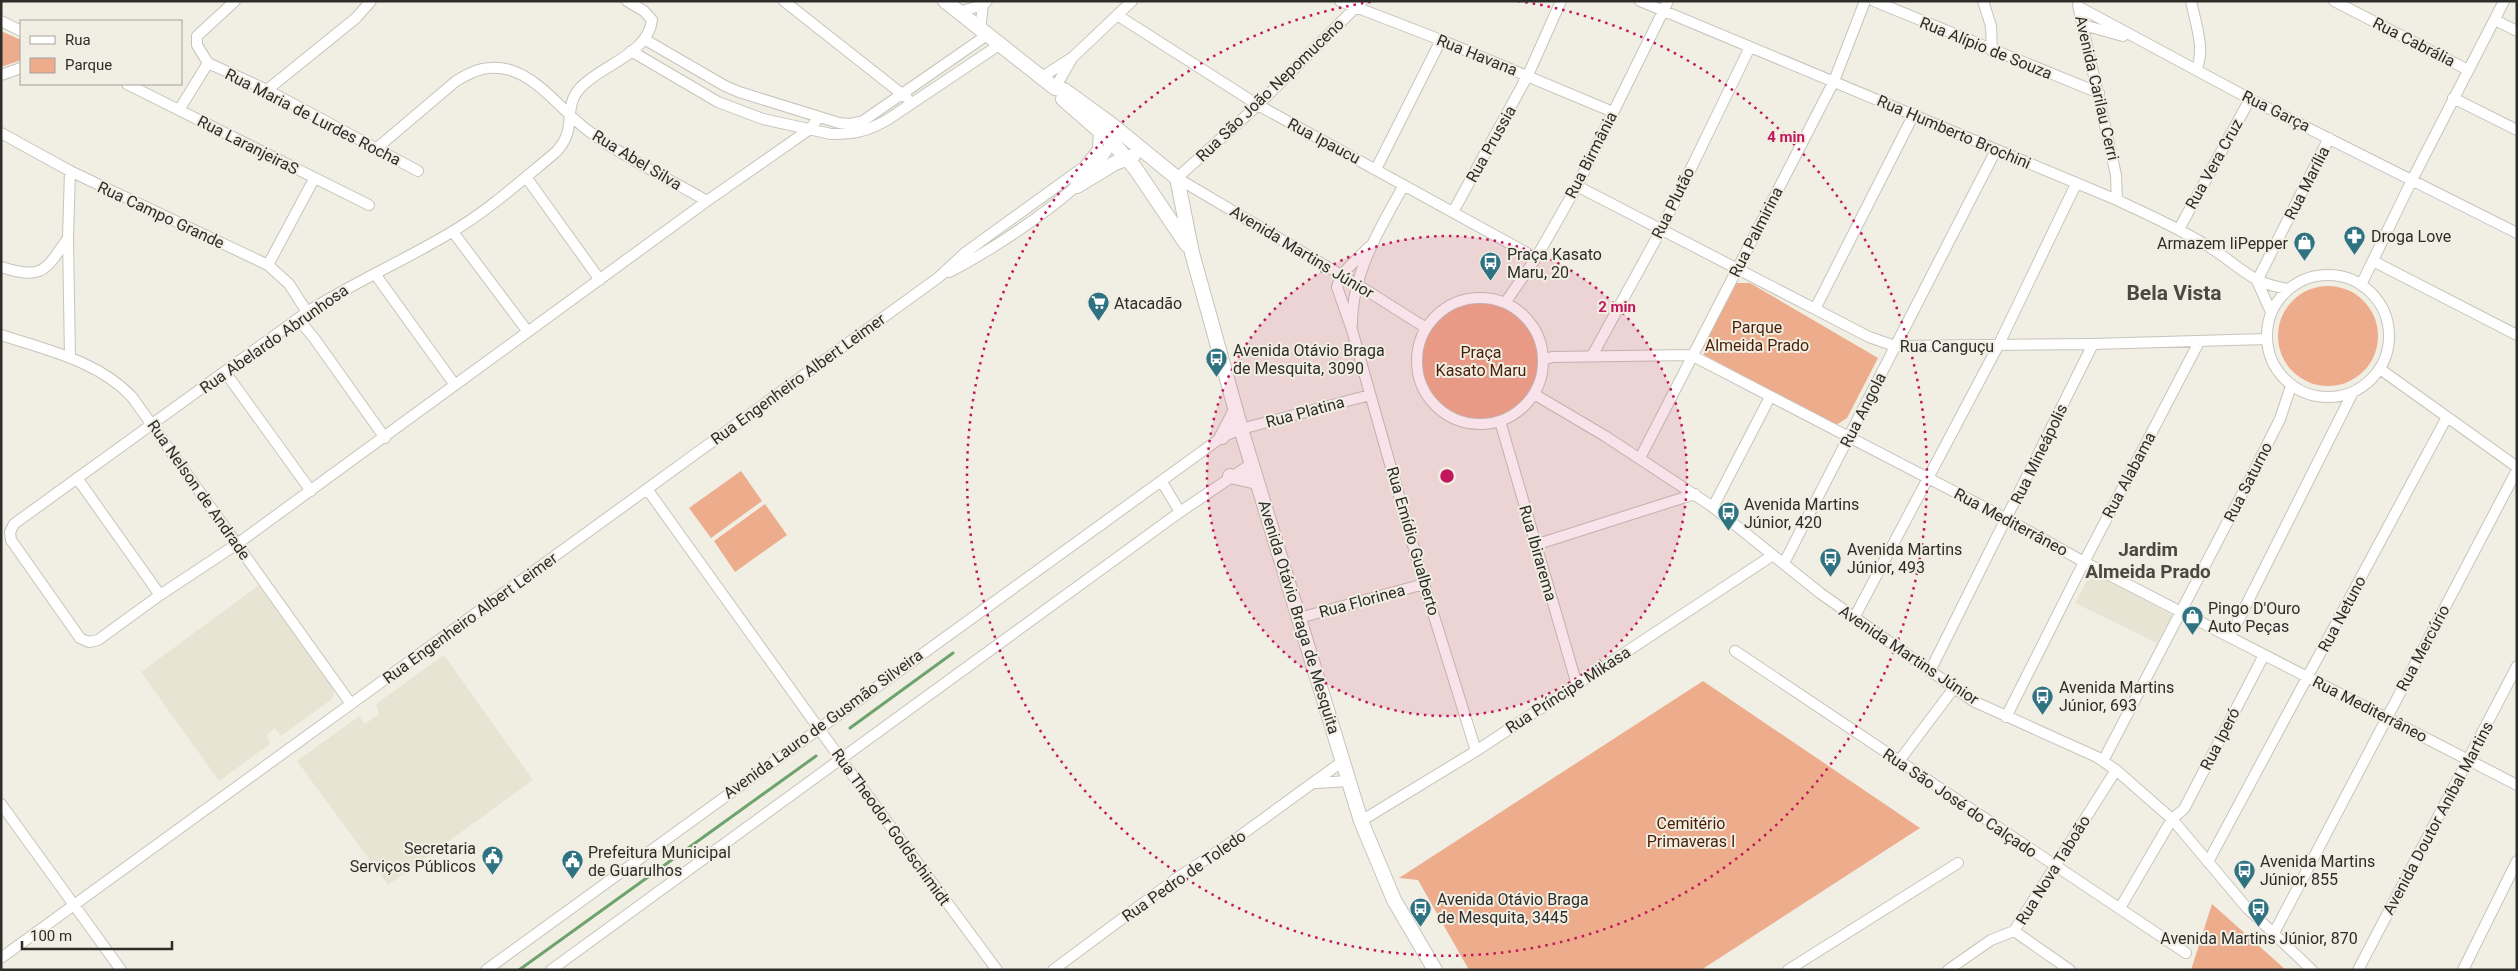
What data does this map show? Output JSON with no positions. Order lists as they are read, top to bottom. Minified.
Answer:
{"streets":{"main road":["Avenida Otávio Braga de Mesquita"],"street":["Rua Cabrália","Rua Alípio de Souza","Rua Havana","Avenida Carilau Cerri","Rua São João Nepomuceno","Rua Garça","Rua Maria de Lurdes Rocha","Rua Humberto Brochini","Rua Ipaucu","Rua Prussia","Rua LaranjeiraS","Rua Birmânia","Rua Abel Silva","Rua Vera Cruz","Rua Marília","Rua Plutão","Rua Campo Grande","Rua Palmirina","Avenida Martins Júnior","Rua Abelardo Abrunhosa","Rua Canguçu","Rua Engenheiro Albert Leimer","Rua Angola","Rua Platina","Rua Mineápolis","Rua Alabama","Rua Saturno","Rua Nelson de Andrade","Rua Mediterrâneo","Rua Emídio Gualberto","Rua Ibirarema","Rua Florinea","Rua Netuno","Rua Mercúrio","Rua Príncipe Mikasa","Avenida Lauro de Gusmão Silveira","Rua Iperó","Rua São José do Calçado","Avenida Doutor Aníbal Martins","Rua Theodor Goldschimidt","Rua Nova Taboão","Rua Pedro de Toledo"]},"crossings":[["Rua Alípio de Souza","Avenida Carilau Cerri"],["Rua Havana","Rua São João Nepomuceno"],["Rua Havana","Rua Prussia"],["Rua Havana","Rua Birmânia"],["Avenida Carilau Cerri","Rua Garça"],["Avenida Carilau Cerri","Rua Humberto Brochini"],["Rua São João Nepomuceno","Rua Ipaucu"],["Rua São João Nepomuceno","Avenida Martins Júnior"],["Rua São João Nepomuceno","Avenida Otávio Braga de Mesquita"],["Rua Garça","Rua Vera Cruz"],["Rua Garça","Rua Marília"],["Rua Maria de Lurdes Rocha","Rua Abel Silva"],["Rua Humberto Brochini","Rua Birmânia"],["Rua Humberto Brochini","Rua Vera Cruz"],["Rua Humberto Brochini","Rua Marília"],["Rua Humberto Brochini","Rua Plutão"],["Rua Humberto Brochini","Rua Palmirina"],["Rua Humberto Brochini","Rua Canguçu"],["Rua Humberto Brochini","Rua Angola"],["Rua Humberto Brochini","Rua Saturno"],["Rua Ipaucu","Rua Prussia"],["Rua Ipaucu","Rua Birmânia"],["Rua Ipaucu","Rua Emídio Gualberto"],["Rua Birmânia","Avenida Martins Júnior"],["Rua Birmânia","Rua Canguçu"],["Rua Birmânia","Rua Ibirarema"],["Rua Abel Silva","Rua Abelardo Abrunhosa"],["Rua Plutão","Rua Canguçu"],["Rua Campo Grande","Rua Abelardo Abrunhosa"],["Rua Palmirina","Avenida Martins Júnior"],["Rua Palmirina","Rua Canguçu"],["Rua Palmirina","Rua Mediterrâneo"],["Avenida Martins Júnior","Rua Angola"],["Avenida Martins Júnior","Rua Mineápolis"],["Avenida Martins Júnior","Rua Alabama"],["Avenida Martins Júnior","Rua Saturno"],["Avenida Martins Júnior","Rua Emídio Gualberto"],["Avenida Martins Júnior","Rua Ibirarema"],["Avenida Martins Júnior","Rua Netuno"],["Avenida Martins Júnior","Avenida Otávio Braga de Mesquita"],["Avenida Martins Júnior","Rua Mercúrio"],["Avenida Martins Júnior","Rua Príncipe Mikasa"],["Avenida Martins Júnior","Rua Iperó"],["Avenida Martins Júnior","Rua Nova Taboão"],["Rua Abelardo Abrunhosa","Rua Nelson de Andrade"],["Rua Canguçu","Rua Angola"],["Rua Canguçu","Rua Mineápolis"],["Rua Canguçu","Rua Alabama"],["Rua Canguçu","Rua Saturno"],["Rua Engenheiro Albert Leimer","Rua Nelson de Andrade"],["Rua Engenheiro Albert Leimer","Rua Theodor Goldschimidt"],["Rua Angola","Rua Mediterrâneo"],["Rua Platina","Rua Emídio Gualberto"],["Rua Platina","Avenida Otávio Braga de Mesquita"],["Rua Platina","Avenida Lauro de Gusmão Silveira"],["Rua Mineápolis","Rua Mediterrâneo"],["Rua Alabama","Rua Mediterrâneo"],["Rua Saturno","Rua Mediterrâneo"],["Rua Mediterrâneo","Rua Netuno"],["Rua Mediterrâneo","Rua Mercúrio"],["Rua Mediterrâneo","Rua Iperó"],["Rua Mediterrâneo","Avenida Doutor Aníbal Martins"],["Rua Emídio Gualberto","Rua Florinea"],["Rua Emídio Gualberto","Rua Príncipe Mikasa"],["Rua Ibirarema","Rua Príncipe Mikasa"],["Rua Florinea","Avenida Otávio Braga de Mesquita"],["Avenida Otávio Braga de Mesquita","Rua Príncipe Mikasa"],["Avenida Otávio Braga de Mesquita","Avenida Lauro de Gusmão Silveira"],["Avenida Otávio Braga de Mesquita","Rua Pedro de Toledo"],["Avenida Lauro de Gusmão Silveira","Rua Theodor Goldschimidt"],["Rua Iperó","Rua São José do Calçado"],["Rua São José do Calçado","Rua Nova Taboão"]],"districts":["Bela Vista","Jardim Almeida Prado"],"parks":["Parque Almeida Prado","Praça Kasato Maru","Cemitério Primaveras I"],"places":{"pharmacy":["Droga Love"],"shop":["Armazem liPepper","Pingo D'Ouro Auto Peças"],"bus stop":["Praça Kasato Maru, 20","Avenida Otávio Braga de Mesquita, 3090","Avenida Martins Júnior, 420","Avenida Martins Júnior, 493","Avenida Martins Júnior, 693","Avenida Martins Júnior, 855","Avenida Otávio Braga de Mesquita, 3445","Avenida Martins Júnior, 870"],"supermarket":["Atacadão"],"public building":["Secretaria Serviços Públicos","Prefeitura Municipal de Guarulhos"]},"legend":["Rua","Parque"],"scale_bar":"100 m","rings":["4 min","2 min"]}
